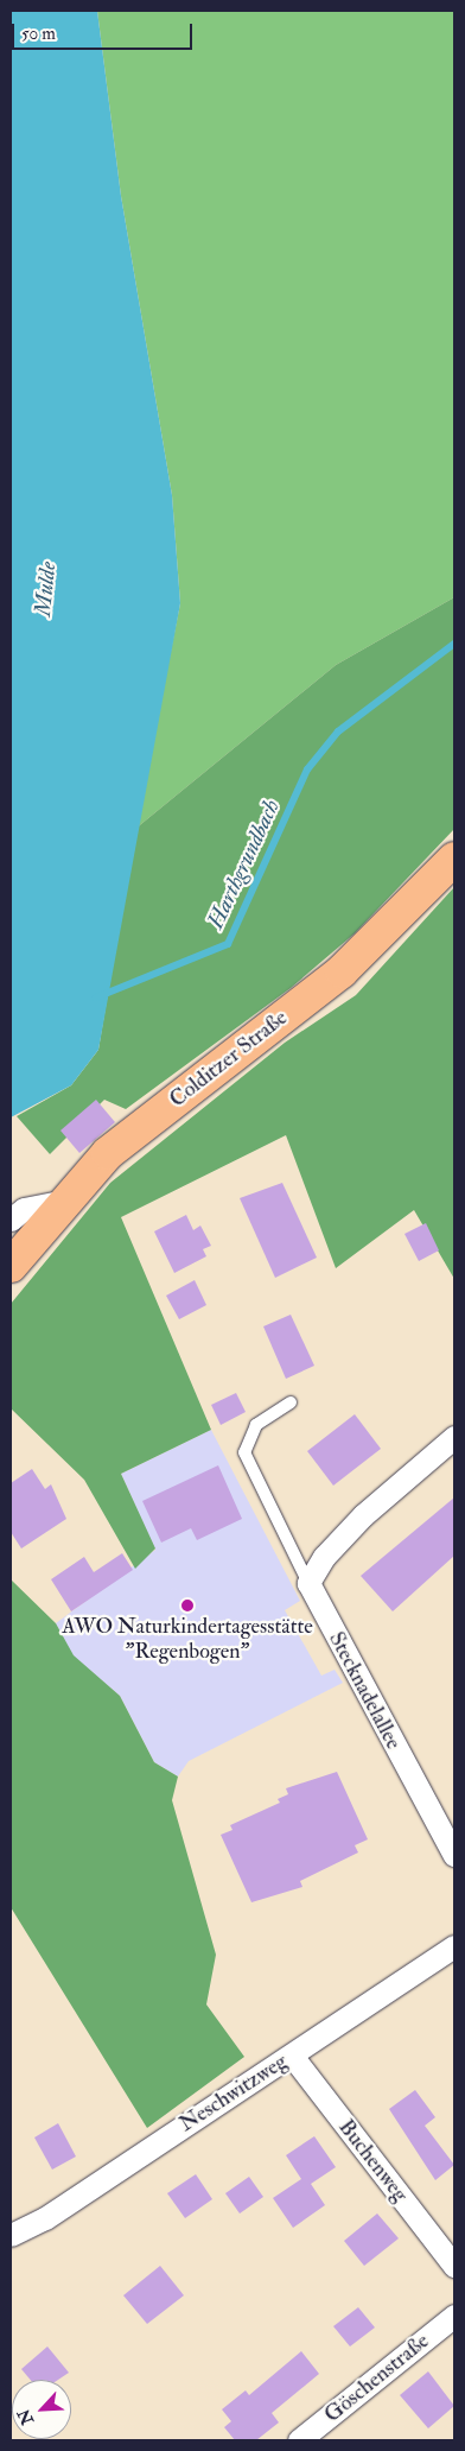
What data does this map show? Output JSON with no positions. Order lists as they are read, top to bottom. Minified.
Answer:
{"streets":{"main road":["Colditzer Straße"],"street":["Stecknadelallee","Neschwitzweg","Buchenweg","Göschenstraße"]},"crossings":[["Neschwitzweg","Buchenweg"]],"water":["Mulde","Harthgrundbach"],"places":["AWO Naturkindertagesstätte \"Regenbogen\""],"scale_bar":"50 m","north":"bottom left"}
